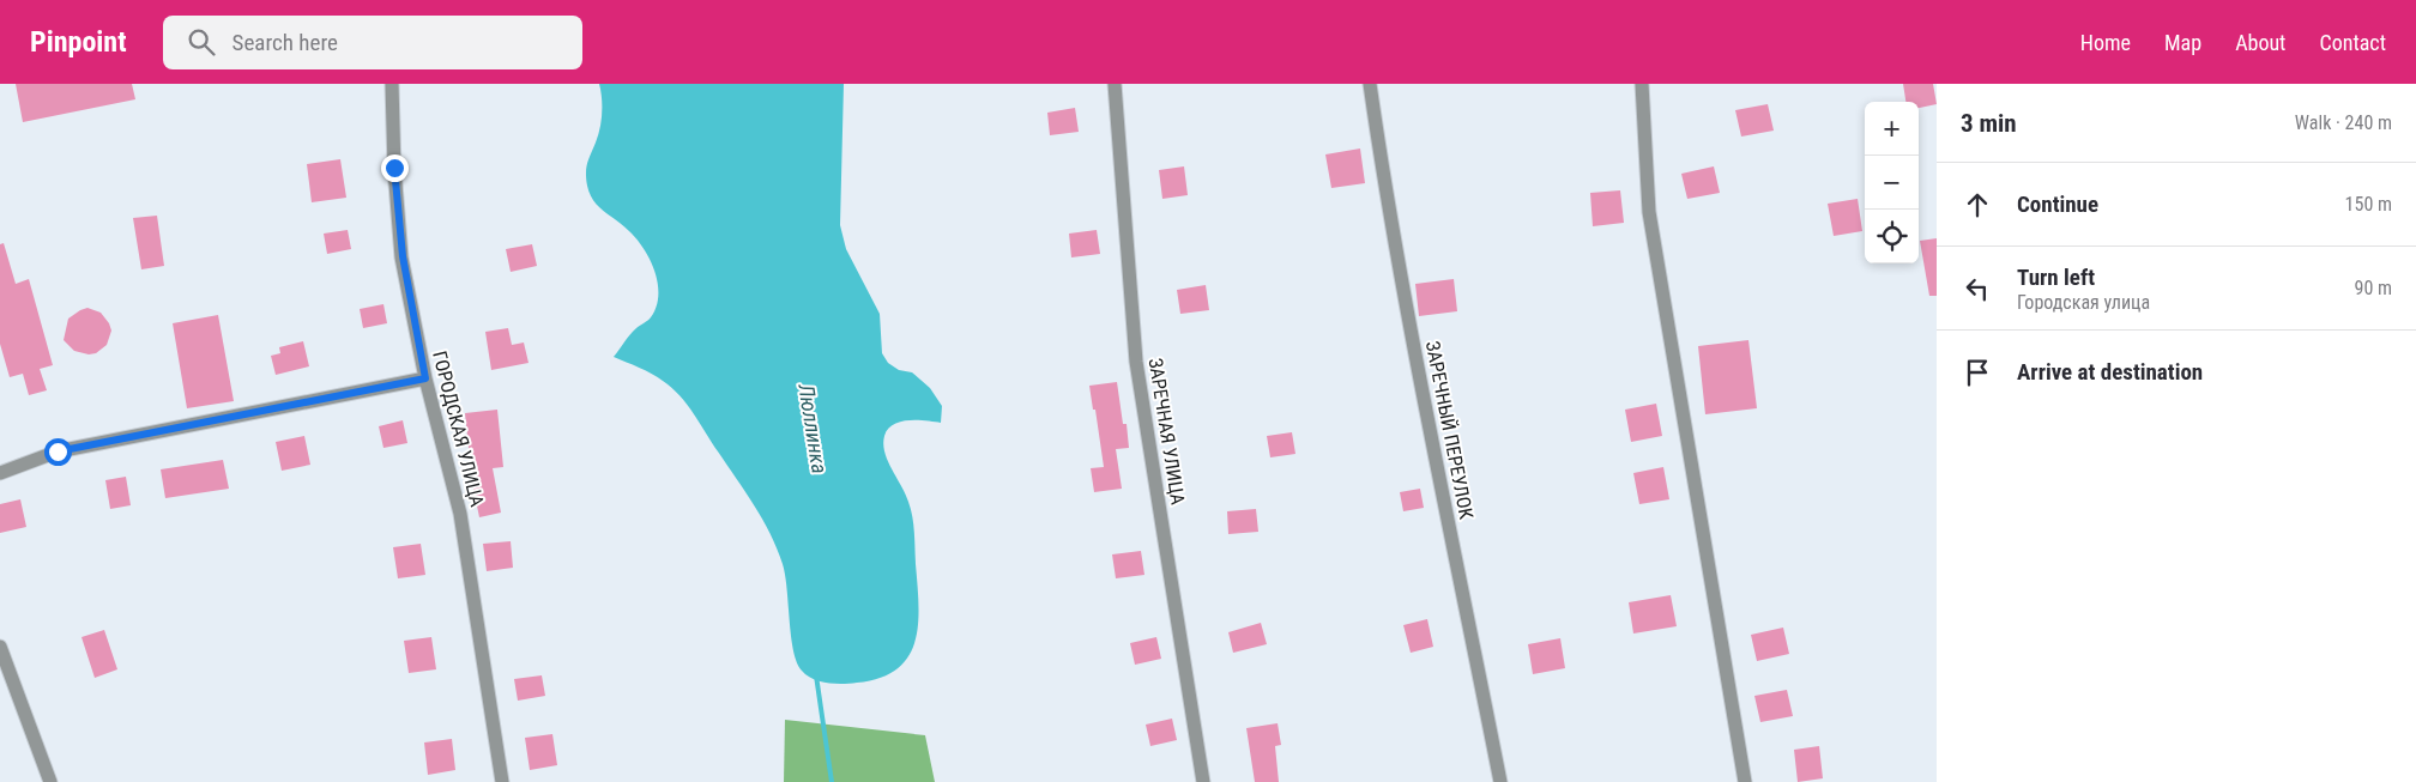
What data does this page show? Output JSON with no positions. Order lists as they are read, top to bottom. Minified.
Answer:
{"streets":{"street":["ГОРОДСКАЯ УЛИЦА","ЗАРЕЧНЫЙ ПЕРЕУЛОК","ЗАРЕЧНАЯ УЛИЦА"]},"water":["Люллинка"],"page":{"header":"Pinpoint","search":"Search here","nav":["Home","Map","About","Contact"],"heading":["3 min","Walk · 240 m"],"map_buttons":["+","−"],"list":[["Continue","150 m"],["Turn left","Городская улица","90 m"],"Arrive at destination"]}}
